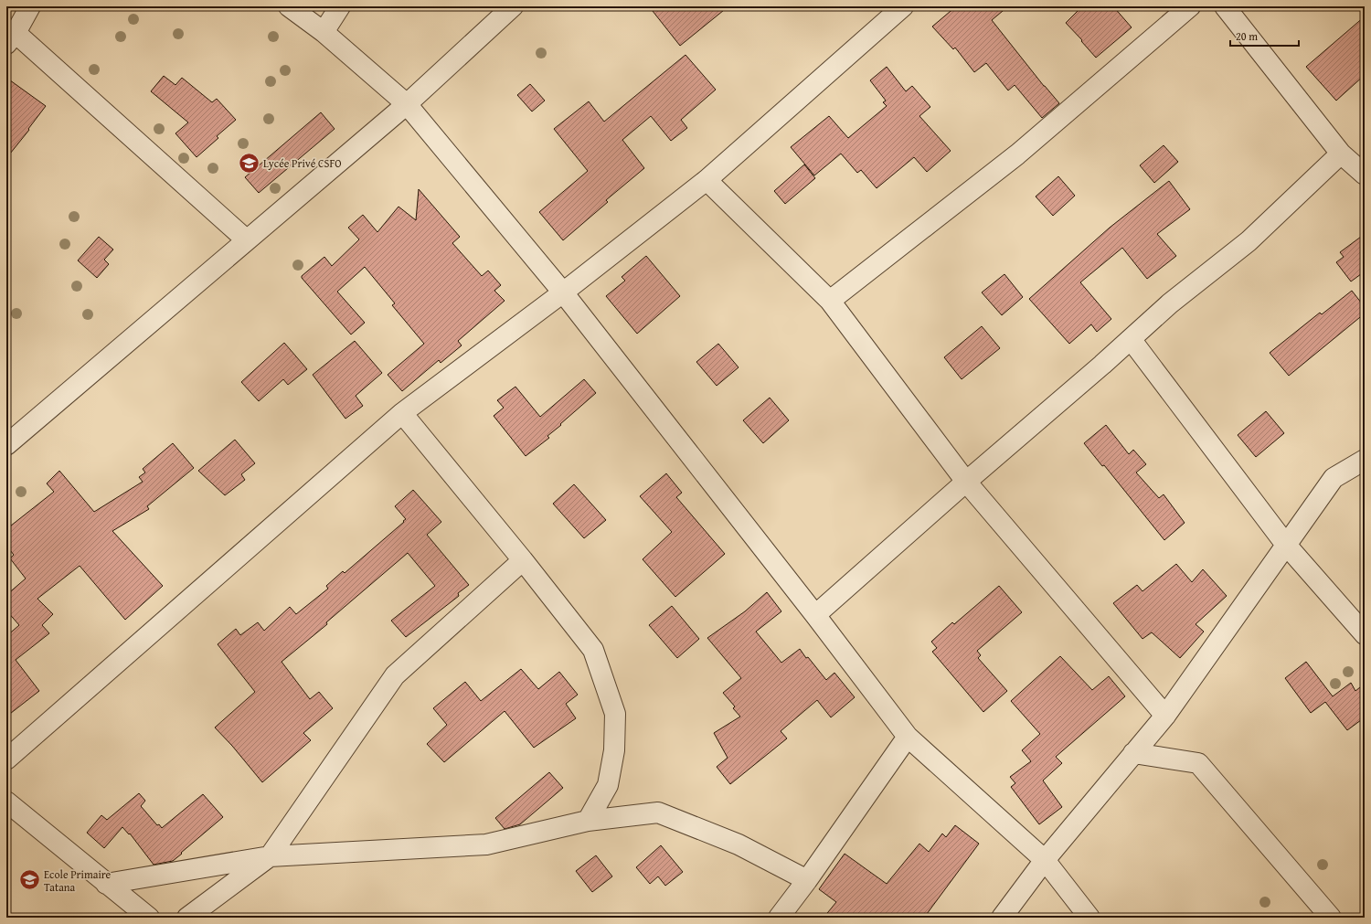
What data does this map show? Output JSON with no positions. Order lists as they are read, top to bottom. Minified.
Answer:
{"places":{"school or university":["Lycée Privé CSFO","Ecole Primaire Tatana"]},"scale_bar":"20 m"}
